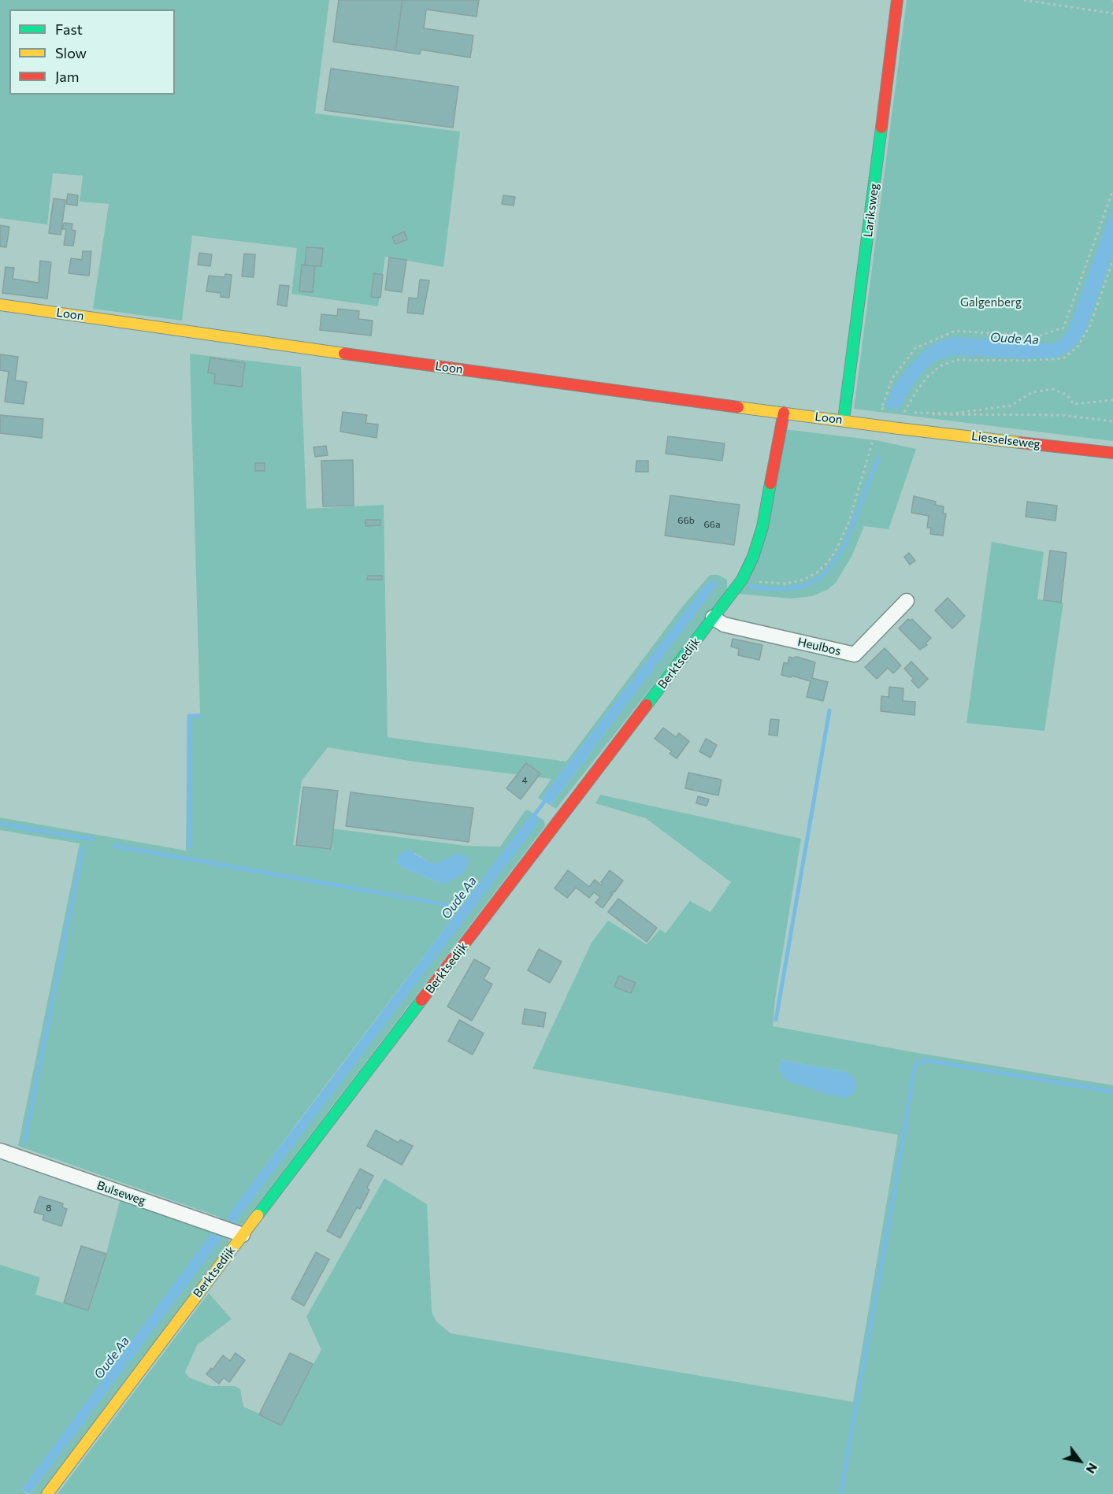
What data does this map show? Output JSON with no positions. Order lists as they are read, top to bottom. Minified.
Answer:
{"streets":{"street":["Lariksweg","Loon","Liesselseweg","Heulbos","Berktsedijk","Bulseweg"]},"crossings":[["Lariksweg","Loon"],["Loon","Liesselseweg"],["Loon","Berktsedijk"],["Heulbos","Berktsedijk"],["Berktsedijk","Bulseweg"]],"water":["Oude Aa"],"parks":["Galgenberg"],"house_numbers":["66b","66a","4","8"],"legend":["Fast","Slow","Jam"],"north":"bottom right"}
